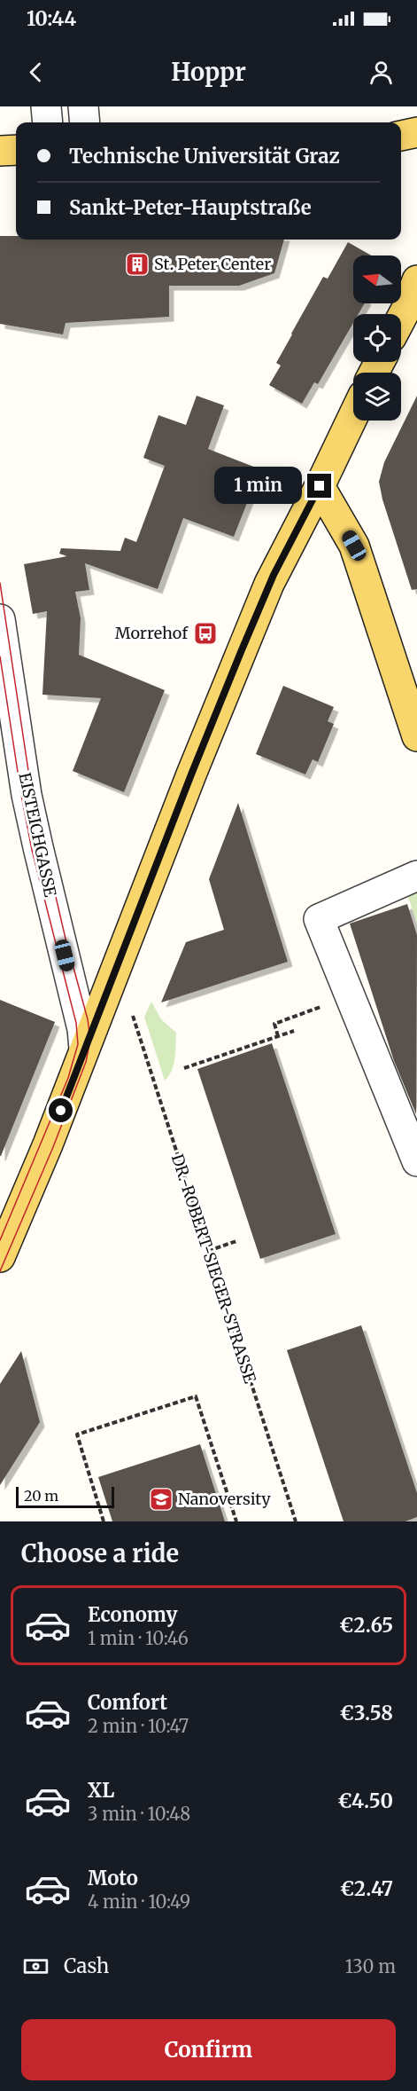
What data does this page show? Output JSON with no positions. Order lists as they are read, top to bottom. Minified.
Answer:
{"streets":{"street":["EISTEICHGASSE"],"path":["DR.-ROBERT-SIEGER-STRASSE"]},"places":{"building":["St. Peter Center"],"bus stop":["Morrehof"],"school or university":["Nanoversity"]},"scale_bar":"20 m","north":"left","page":{"status":"10:44","header":"Hoppr","banner":["Technische Universität Graz","Sankt-Peter-Hauptstraße"],"bubble":"1 min","scale":"20 m","heading":"Choose a ride","list":[{"name":"Economy","note":"1 min · 10:46","value":"€2.65"},{"name":"Comfort","note":"2 min · 10:47","value":"€3.58"},{"name":"XL","note":"3 min · 10:48","value":"€4.50"},{"name":"Moto","note":"4 min · 10:49","value":"€2.47"}],"pay":["Cash","130 m"],"buttons":"Confirm"}}
